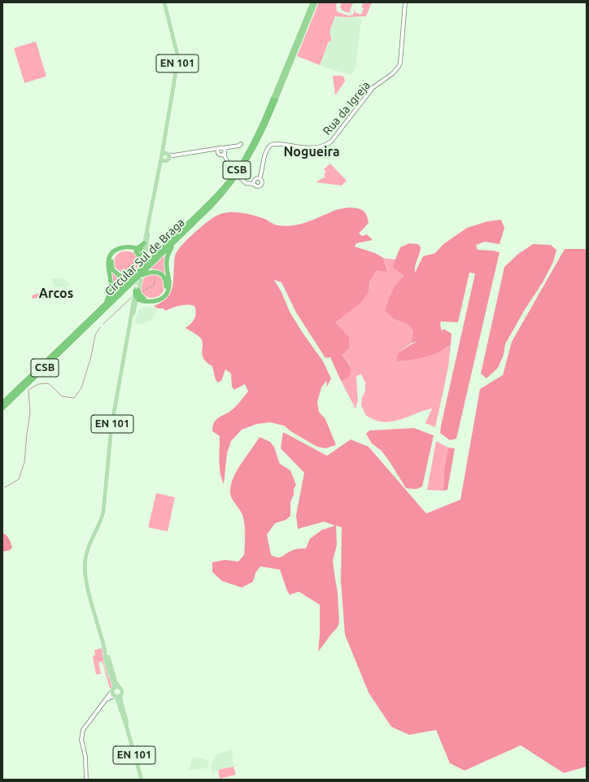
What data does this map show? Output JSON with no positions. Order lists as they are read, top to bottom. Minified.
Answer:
{"streets":{"highway":["CSB","Circular Sul de Braga"],"main road":["EN 101"],"street":["Rua da Igreja"]},"crossings":[["CSB","Circular Sul de Braga"]],"districts":["Nogueira","Arcos"]}
